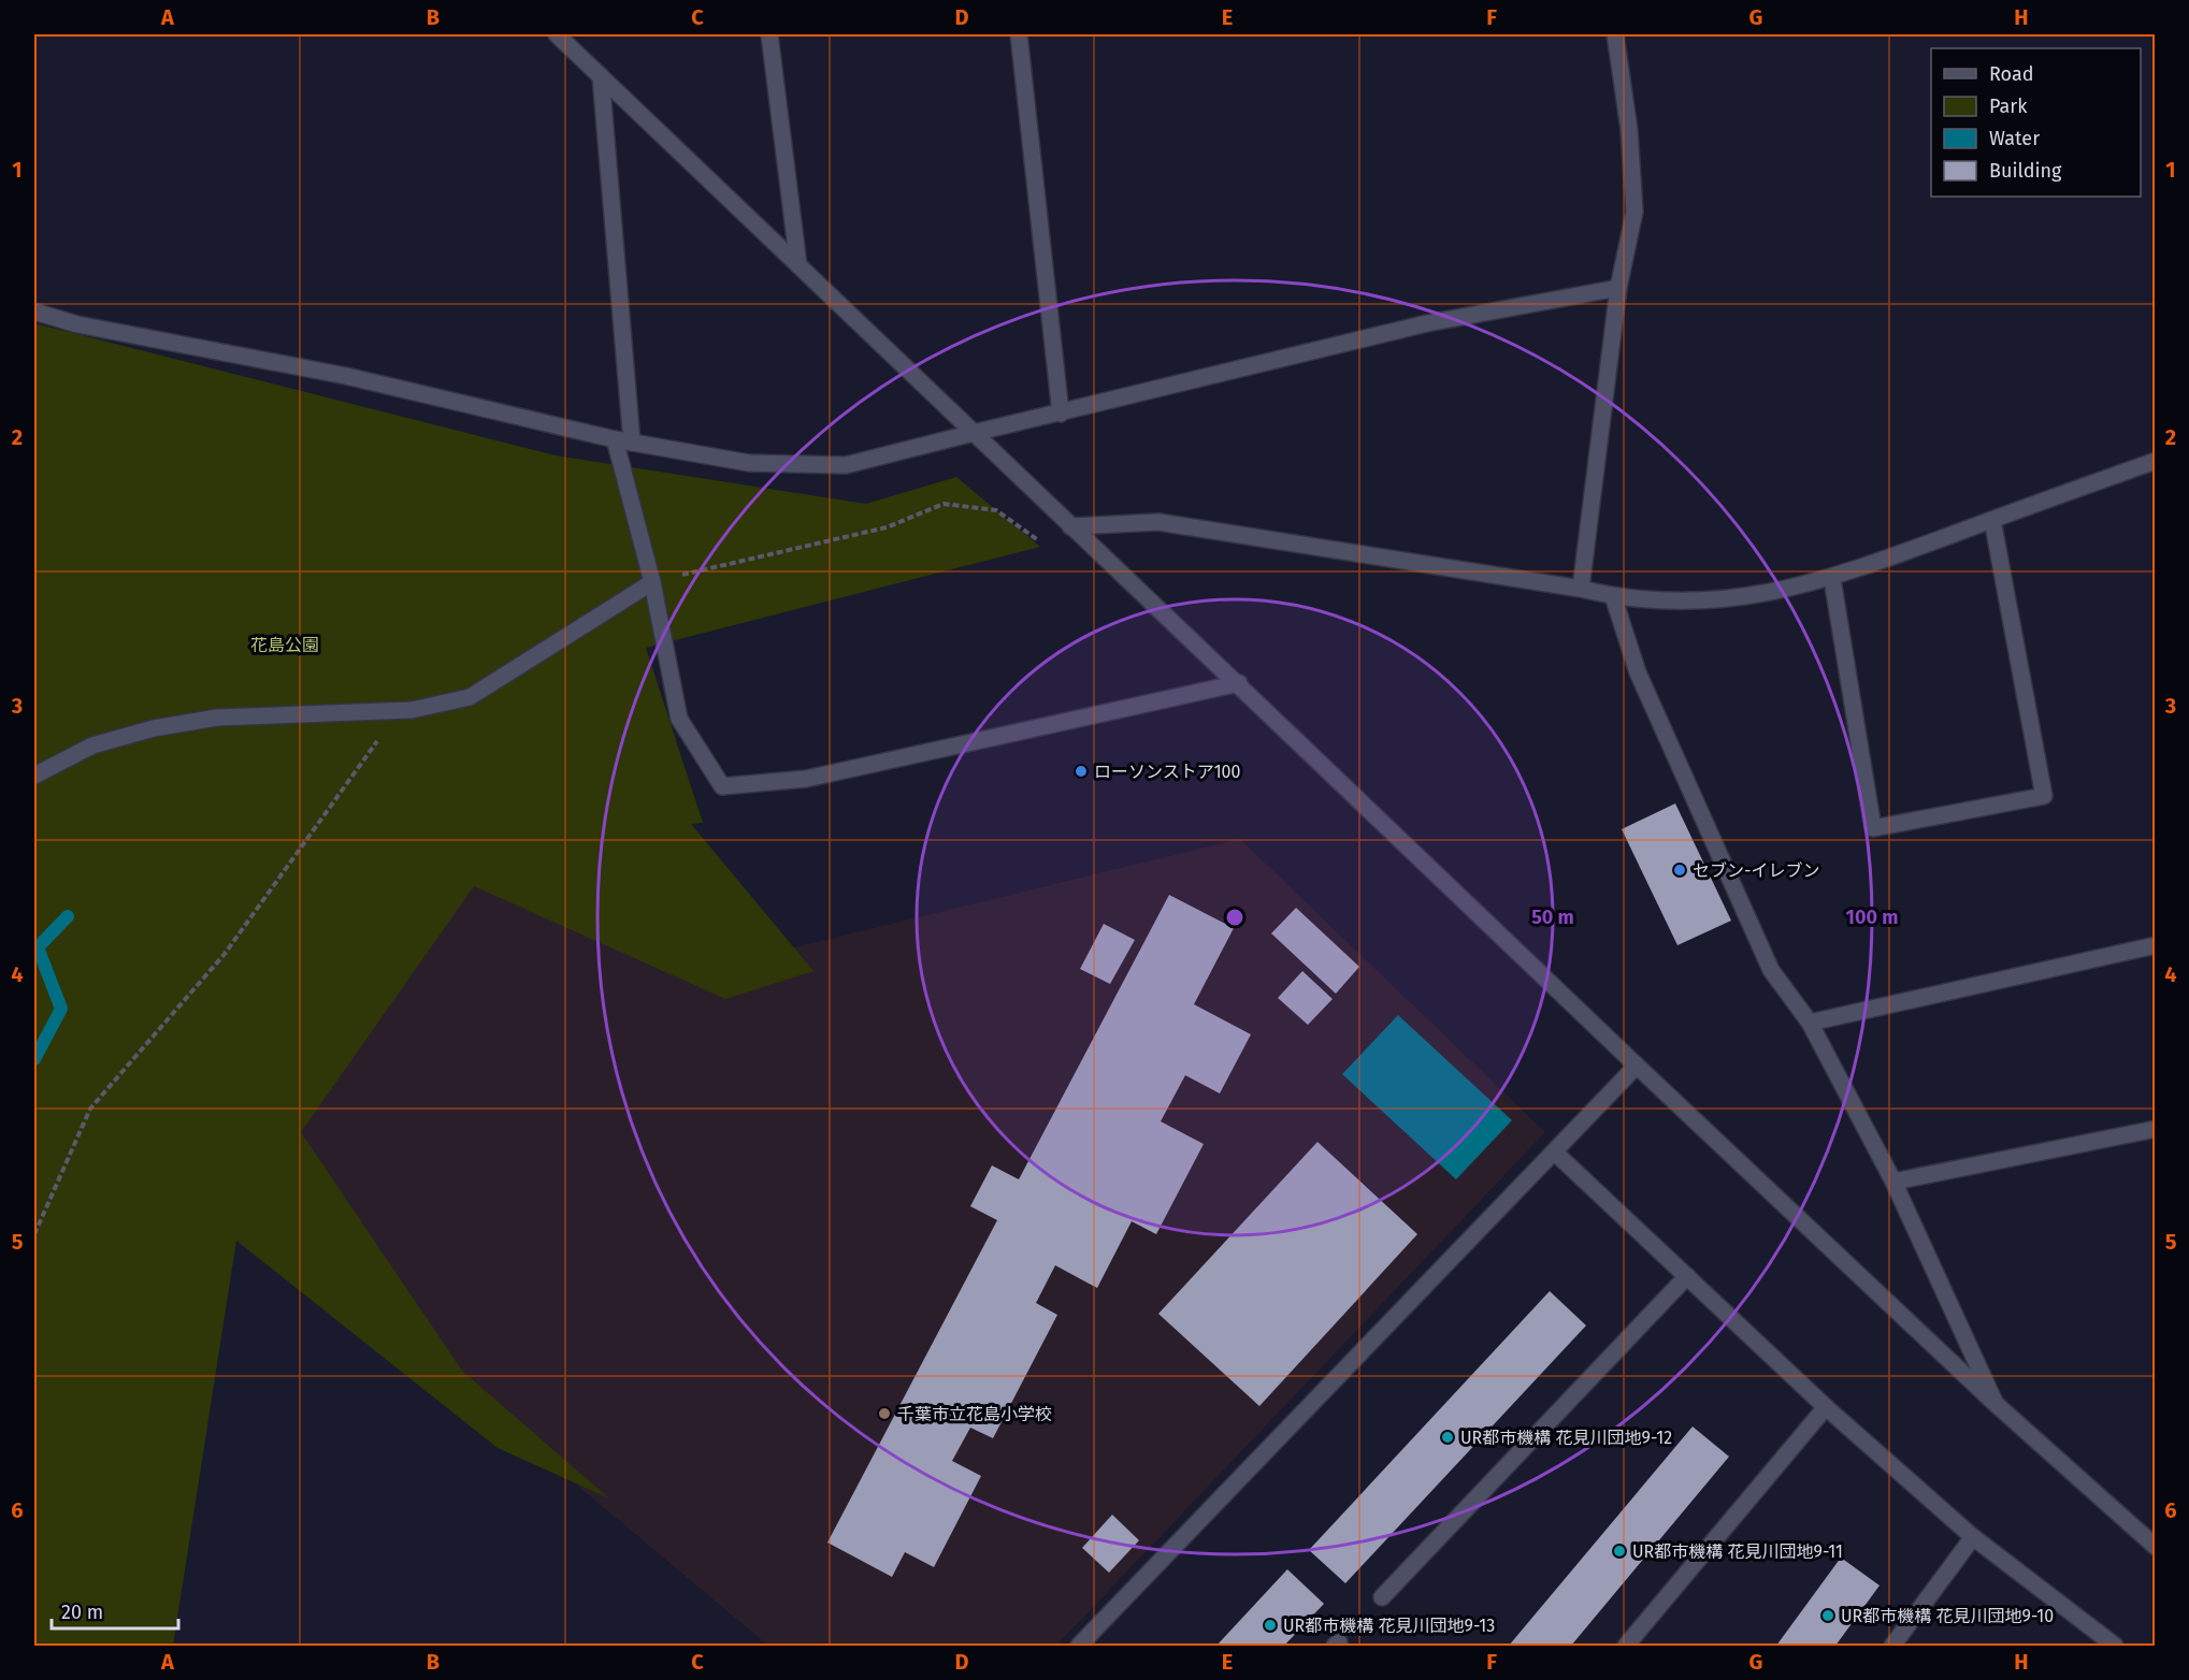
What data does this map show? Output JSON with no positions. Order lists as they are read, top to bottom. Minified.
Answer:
{"parks":["花島公園"],"places":["ローソンストア100","セブン-イレブン","千葉市立花島小学校","UR都市機構 花見川団地9-12","UR都市機構 花見川団地9-11","UR都市機構 花見川団地9-10","UR都市機構 花見川団地9-13"],"legend":["Road","Park","Water","Building"],"scale_bar":"20 m","grid":{"columns":["A","B","C","D","E","F","G","H"],"rows":["1","2","3","4","5","6"]},"rings":["50 m","100 m"]}
